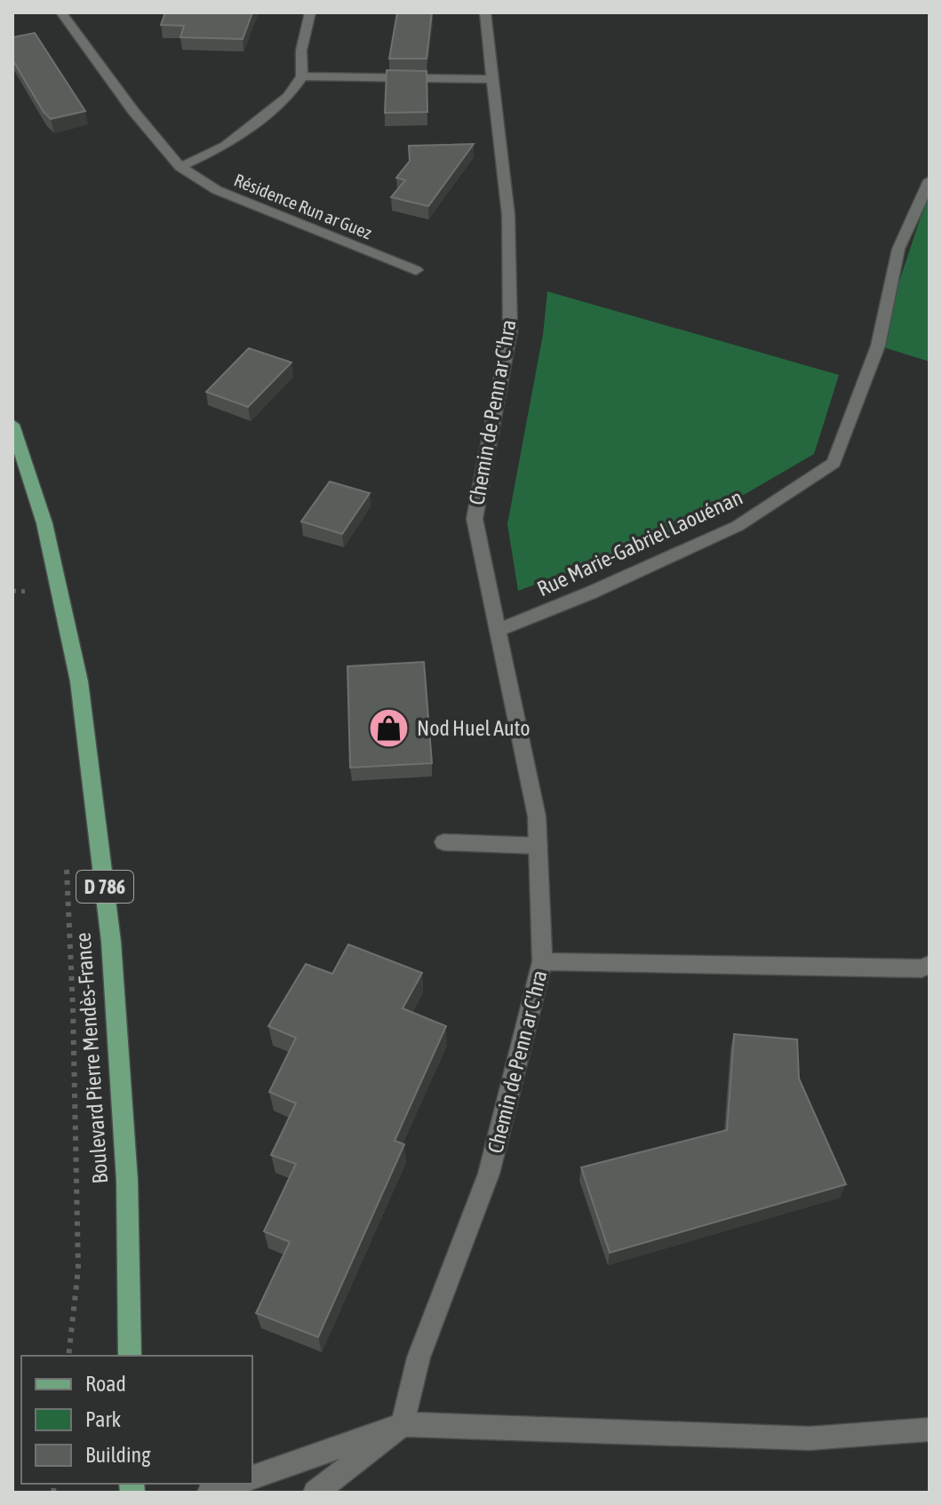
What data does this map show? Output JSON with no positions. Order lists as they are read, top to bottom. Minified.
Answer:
{"streets":{"main road":["D 786","Boulevard Pierre Mendès-France"],"street":["Résidence Run ar Guez","Chemin de Penn ar C'hra","Rue Marie-Gabriel Laouénan"]},"crossings":[["Chemin de Penn ar C'hra","Rue Marie-Gabriel Laouénan"]],"places":{"shop":["Nod Huel Auto"]},"legend":["Road","Park","Building"]}
